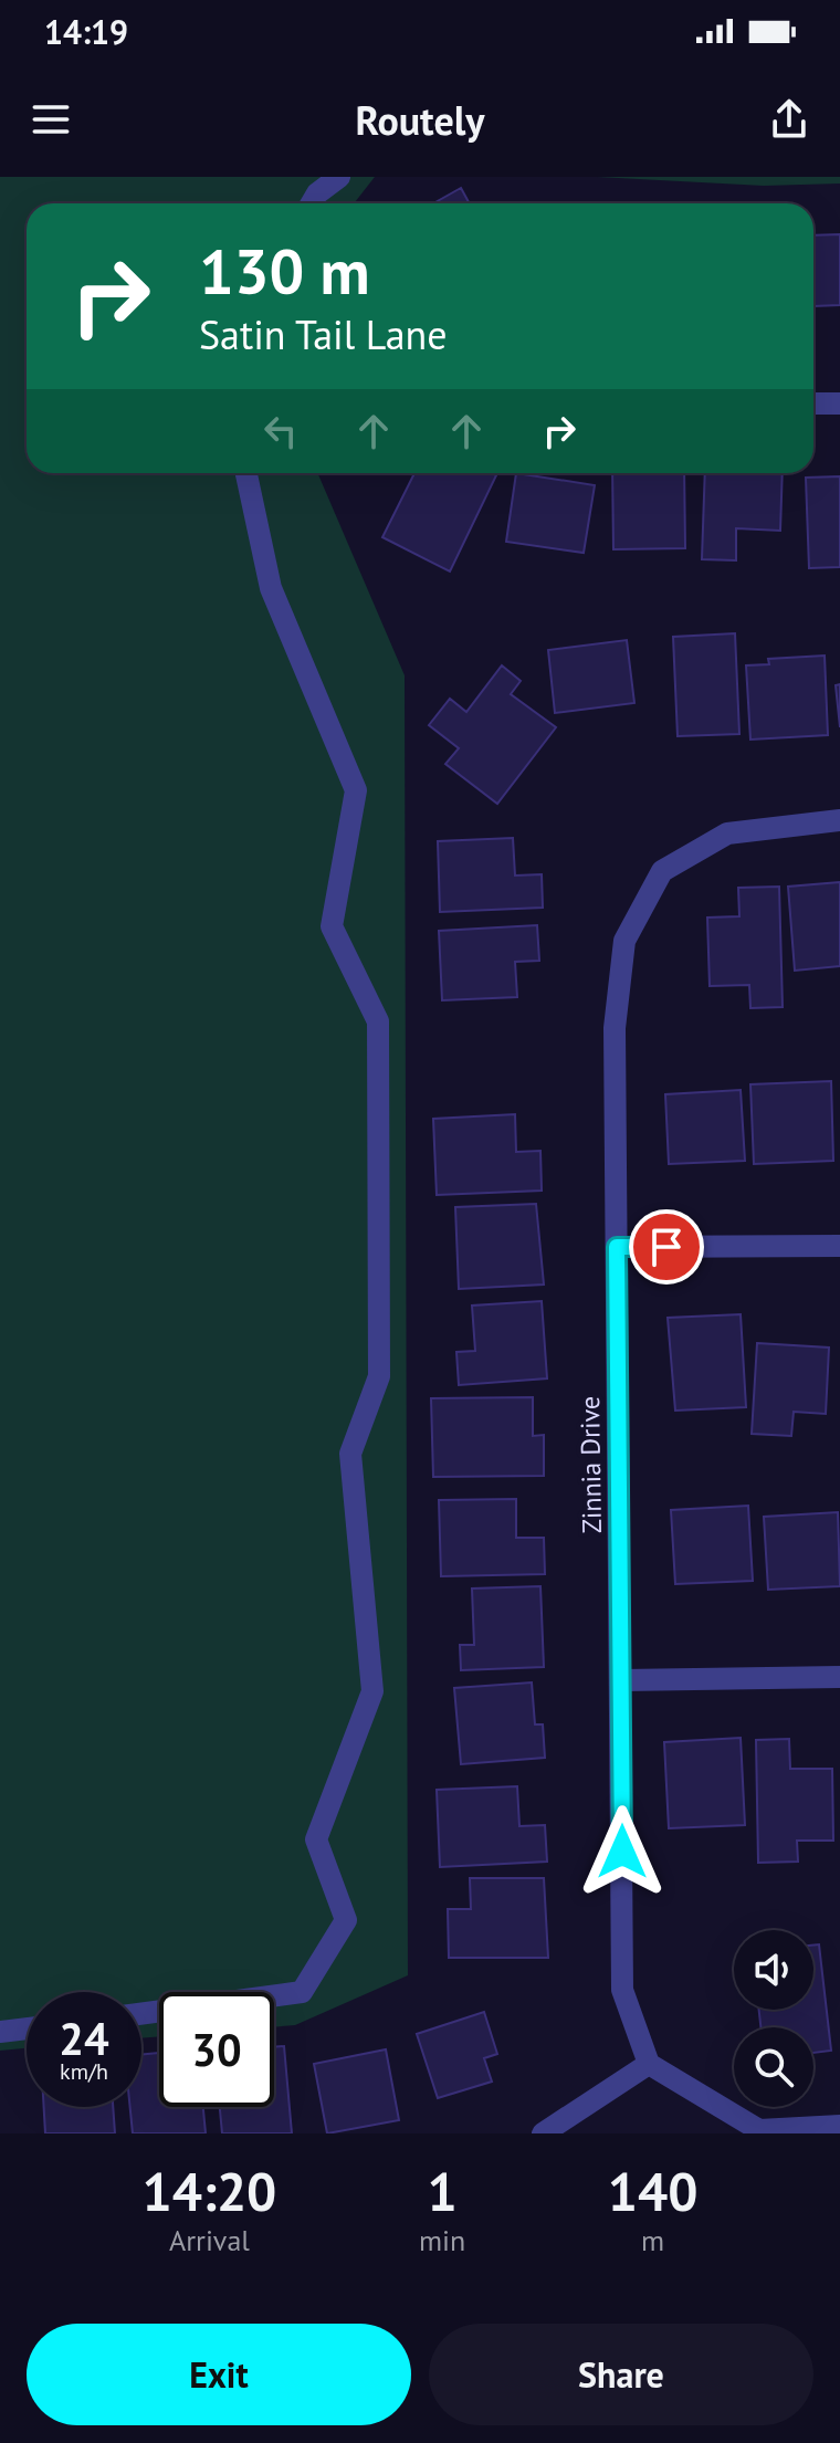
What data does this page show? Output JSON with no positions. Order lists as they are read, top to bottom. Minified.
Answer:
{"streets":{"street":["Zinnia Drive"]},"page":{"status":"14:19","header":"Routely","turn":["130 m","Satin Tail Lane"],"speed":"24 km/h","limit":"30","eta":["14:20","Arrival","1","min","140","m"],"buttons":["Exit","Share"]}}
